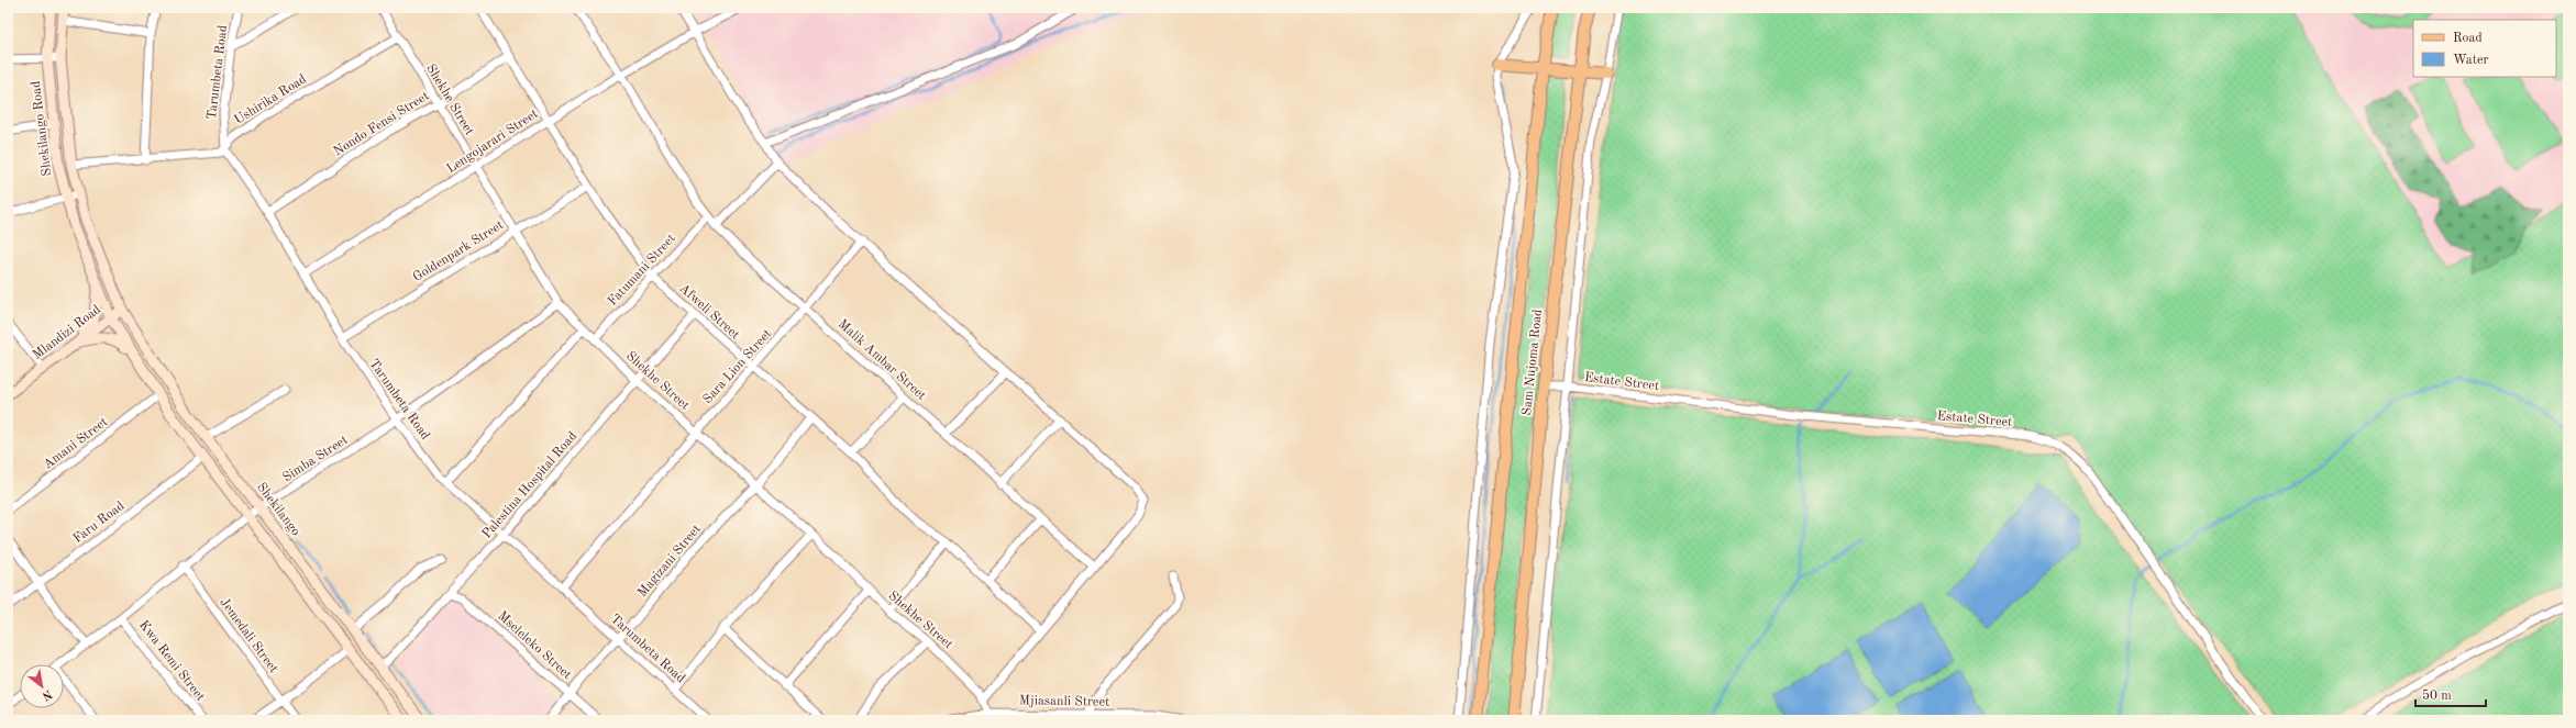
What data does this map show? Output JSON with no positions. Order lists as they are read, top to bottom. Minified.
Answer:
{"streets":{"main road":["Shekilango Road","Mlandizi Road","Sam Nujoma Road","Shekilango"],"street":["Tarumbeta Road","Ushirika Road","Shekhe Street","Nondo Fensi Street","Lengojarari Street","Goldenpark Street","Fatumani Street","Afweli Street","Malik Ambar Street","Sara Lion Street","Estate Street","Amani Street","Simba Street","Palestina Hospital Road","Faru Road","Magizani Street","Jemedali Street","Mseleleko Street","Kwa Remi Street","Mjiasanli Street"]},"crossings":[["Tarumbeta Road","Ushirika Road"],["Tarumbeta Road","Nondo Fensi Street"],["Tarumbeta Road","Lengojarari Street"],["Tarumbeta Road","Goldenpark Street"],["Tarumbeta Road","Sara Lion Street"],["Tarumbeta Road","Simba Street"],["Tarumbeta Road","Palestina Hospital Road"],["Tarumbeta Road","Magizani Street"],["Ushirika Road","Shekhe Street"],["Shekhe Street","Nondo Fensi Street"],["Shekhe Street","Lengojarari Street"],["Shekhe Street","Goldenpark Street"],["Shekhe Street","Fatumani Street"],["Shekhe Street","Sara Lion Street"],["Shekhe Street","Simba Street"],["Shekhe Street","Palestina Hospital Road"],["Shekhe Street","Magizani Street"],["Shekhe Street","Mjiasanli Street"],["Nondo Fensi Street","Afweli Street"],["Shekilango Road","Mlandizi Road"],["Shekilango Road","Shekilango"],["Lengojarari Street","Afweli Street"],["Lengojarari Street","Malik Ambar Street"],["Goldenpark Street","Afweli Street"],["Fatumani Street","Afweli Street"],["Fatumani Street","Malik Ambar Street"],["Afweli Street","Sara Lion Street"],["Afweli Street","Palestina Hospital Road"],["Afweli Street","Magizani Street"],["Mlandizi Road","Shekilango"],["Malik Ambar Street","Sara Lion Street"],["Sam Nujoma Road","Estate Street"],["Amani Street","Shekilango"],["Simba Street","Shekilango"],["Simba Street","Jemedali Street"],["Simba Street","Kwa Remi Street"],["Palestina Hospital Road","Shekilango"],["Palestina Hospital Road","Mseleleko Street"],["Shekilango","Faru Road"],["Magizani Street","Mseleleko Street"]],"legend":["Road","Water"],"scale_bar":"50 m","north":"bottom right"}
